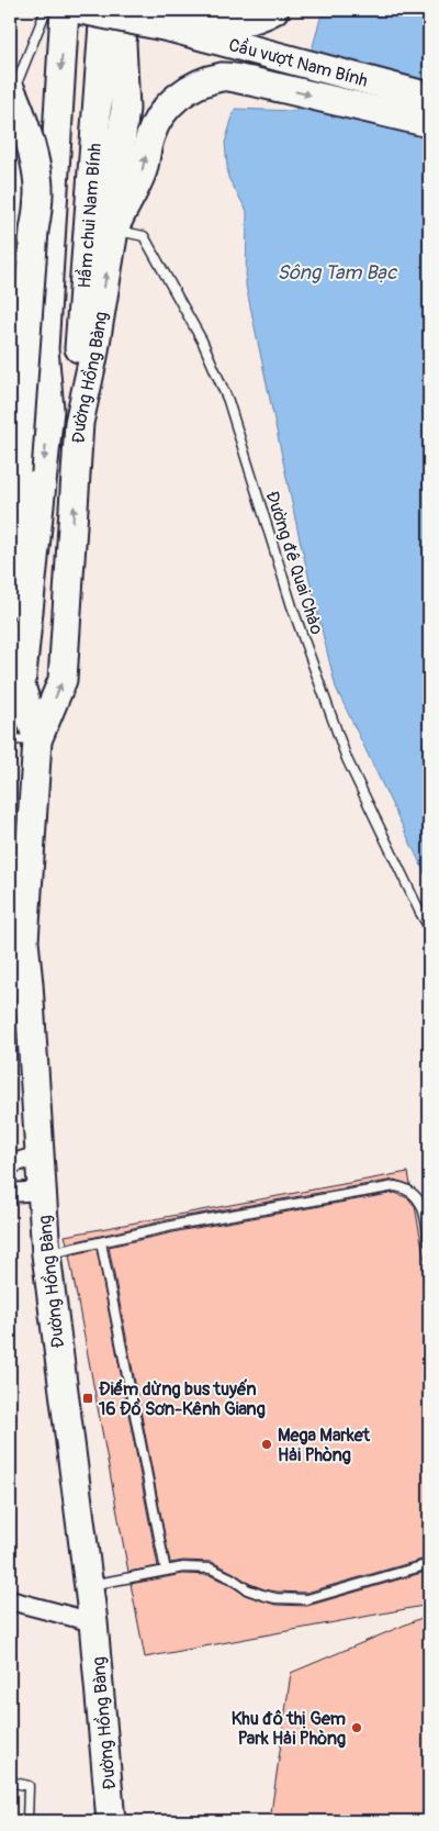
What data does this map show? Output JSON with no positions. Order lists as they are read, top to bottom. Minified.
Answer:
{"streets":{"main road":["Cầu vượt Nam Bính","Hầm chui Nam Bính","Đường Hồng Bàng"],"lane":["Đường đê Quai Chảo"]},"crossings":[["Hầm chui Nam Bính","Đường Hồng Bàng"],["Đường Hồng Bàng","Đường đê Quai Chảo"]],"water":["Sông Tam Bạc"],"places":{"transit":["Điểm dừng bus tuyến 16 Đồ Sơn-Kênh Giang"],"other":["Mega Market Hải Phòng","Khu đô thị Gem Park Hải Phòng"]}}
